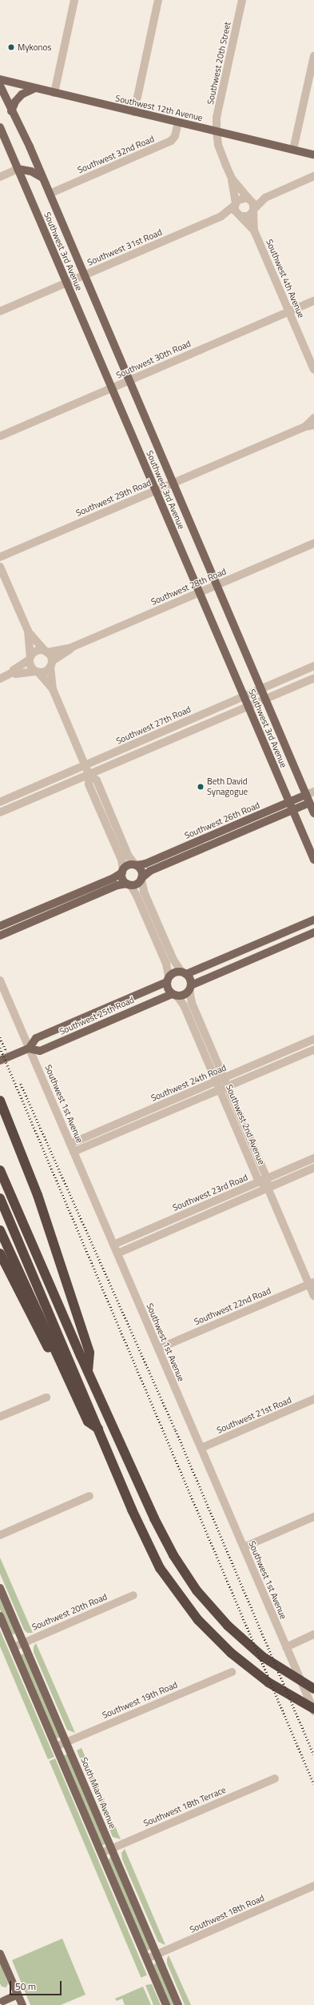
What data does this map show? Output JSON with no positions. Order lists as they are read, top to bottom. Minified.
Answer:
{"streets":{"main road":["Southwest 12th Avenue","Southwest 3rd Avenue","Southwest 26th Road","Southwest 25th Road","South Miami Avenue"],"street":["Southwest 20th Street","Southwest 32nd Road","Southwest 31st Road","Southwest 4th Avenue","Southwest 30th Road","Southwest 29th Road","Southwest 28th Road","Southwest 27th Road","Southwest 24th Road","Southwest 1st Avenue","Southwest 2nd Avenue","Southwest 23rd Road","Southwest 22nd Road","Southwest 21st Road","Southwest 20th Road","Southwest 19th Road","Southwest 18th Terrace","Southwest 18th Road"]},"crossings":[["Southwest 20th Street","Southwest 12th Avenue"],["Southwest 12th Avenue","Southwest 32nd Road"],["Southwest 32nd Road","Southwest 3rd Avenue"],["Southwest 31st Road","Southwest 3rd Avenue"],["Southwest 31st Road","Southwest 4th Avenue"],["Southwest 3rd Avenue","Southwest 30th Road"],["Southwest 3rd Avenue","Southwest 29th Road"],["Southwest 3rd Avenue","Southwest 28th Road"],["Southwest 3rd Avenue","Southwest 27th Road"],["Southwest 3rd Avenue","Southwest 26th Road"],["Southwest 4th Avenue","Southwest 30th Road"],["Southwest 25th Road","Southwest 1st Avenue"],["Southwest 25th Road","Southwest 2nd Avenue"],["Southwest 24th Road","Southwest 1st Avenue"],["Southwest 24th Road","Southwest 2nd Avenue"],["Southwest 1st Avenue","Southwest 23rd Road"],["Southwest 1st Avenue","Southwest 22nd Road"],["Southwest 1st Avenue","Southwest 21st Road"],["Southwest 2nd Avenue","Southwest 23rd Road"],["Southwest 2nd Avenue","Southwest 22nd Road"],["Southwest 20th Road","South Miami Avenue"],["Southwest 19th Road","South Miami Avenue"],["South Miami Avenue","Southwest 18th Terrace"],["South Miami Avenue","Southwest 18th Road"]],"places":["Mykonos","Beth David Synagogue"],"scale_bar":"50 m"}
